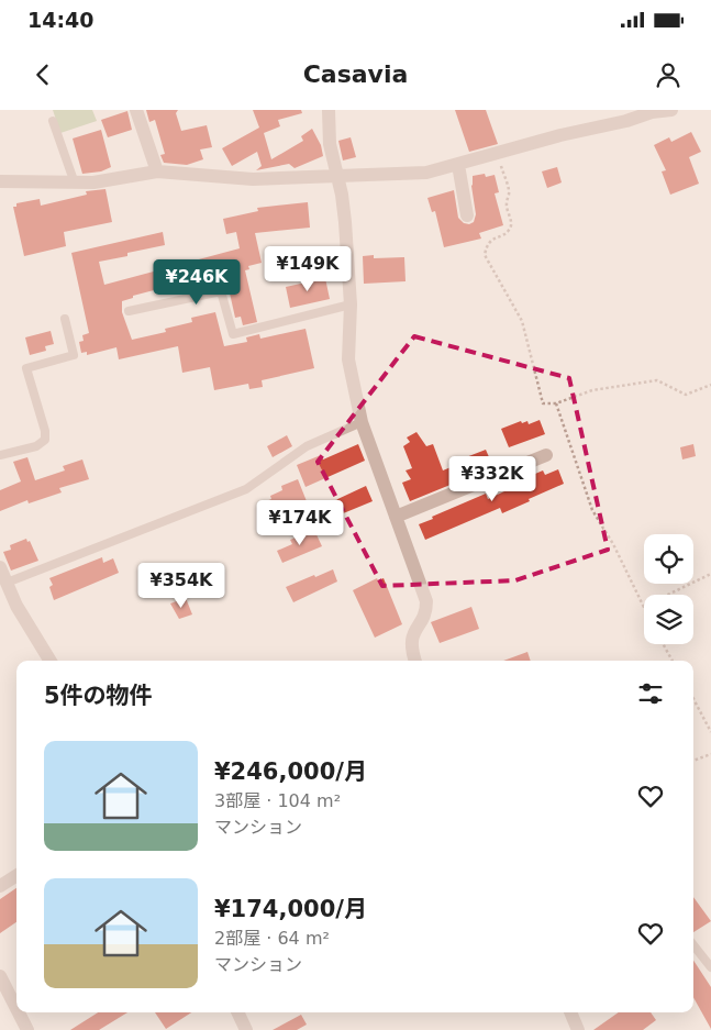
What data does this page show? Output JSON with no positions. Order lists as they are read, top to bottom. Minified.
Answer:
{"page":{"status":"14:40","header":"Casavia","price":["¥149K","¥246K","¥332K","¥174K","¥354K"],"heading":"5件の物件","list":[{"name":"¥246,000/月","note":"3部屋 · 104 m² · マンション"},{"name":"¥174,000/月","note":"2部屋 · 64 m² · マンション"}]}}
